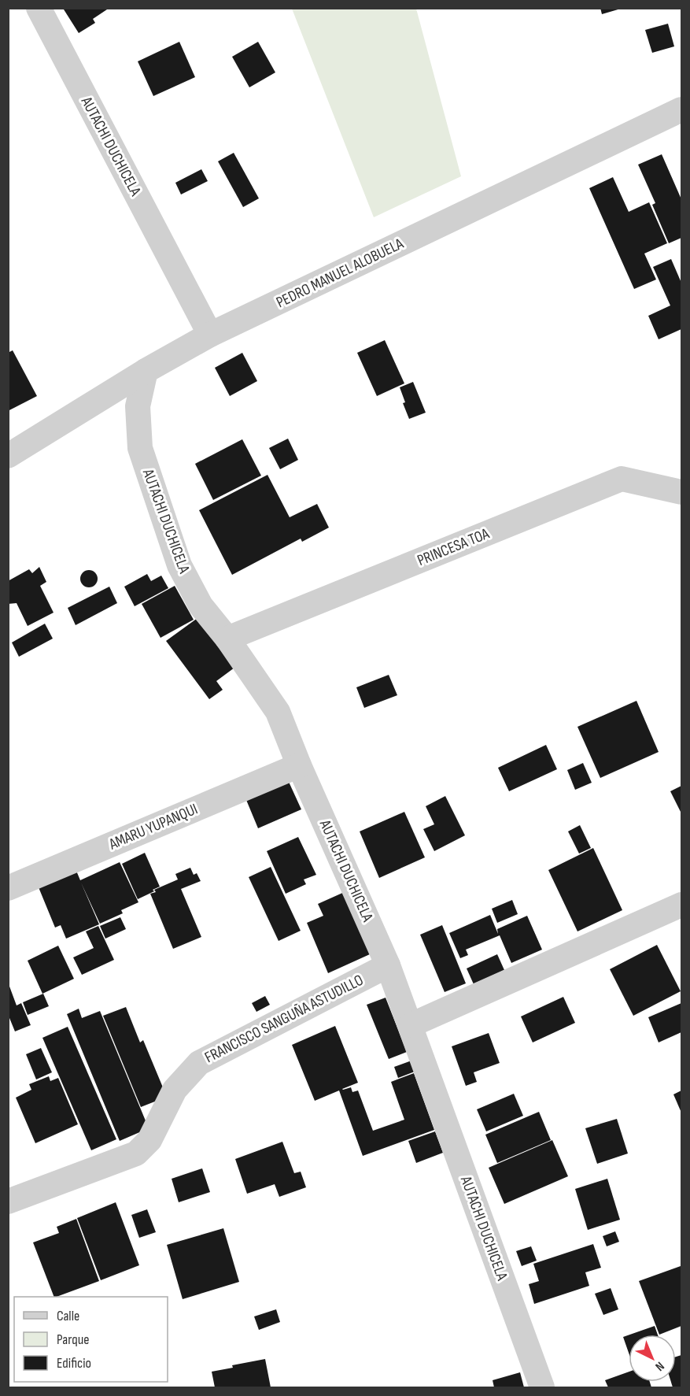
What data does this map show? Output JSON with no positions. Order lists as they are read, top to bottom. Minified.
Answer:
{"streets":{"street":["AUTACHI DUCHICELA","PEDRO MANUEL ALOBUELA","PRINCESA TOA","AMARU YUPANQUI","FRANCISCO SANGUÑA ASTUDILLO"]},"crossings":[["AUTACHI DUCHICELA","PEDRO MANUEL ALOBUELA"],["AUTACHI DUCHICELA","PRINCESA TOA"],["AUTACHI DUCHICELA","AMARU YUPANQUI"],["AUTACHI DUCHICELA","FRANCISCO SANGUÑA ASTUDILLO"]],"legend":["Calle","Parque","Edificio"],"north":"bottom right"}
